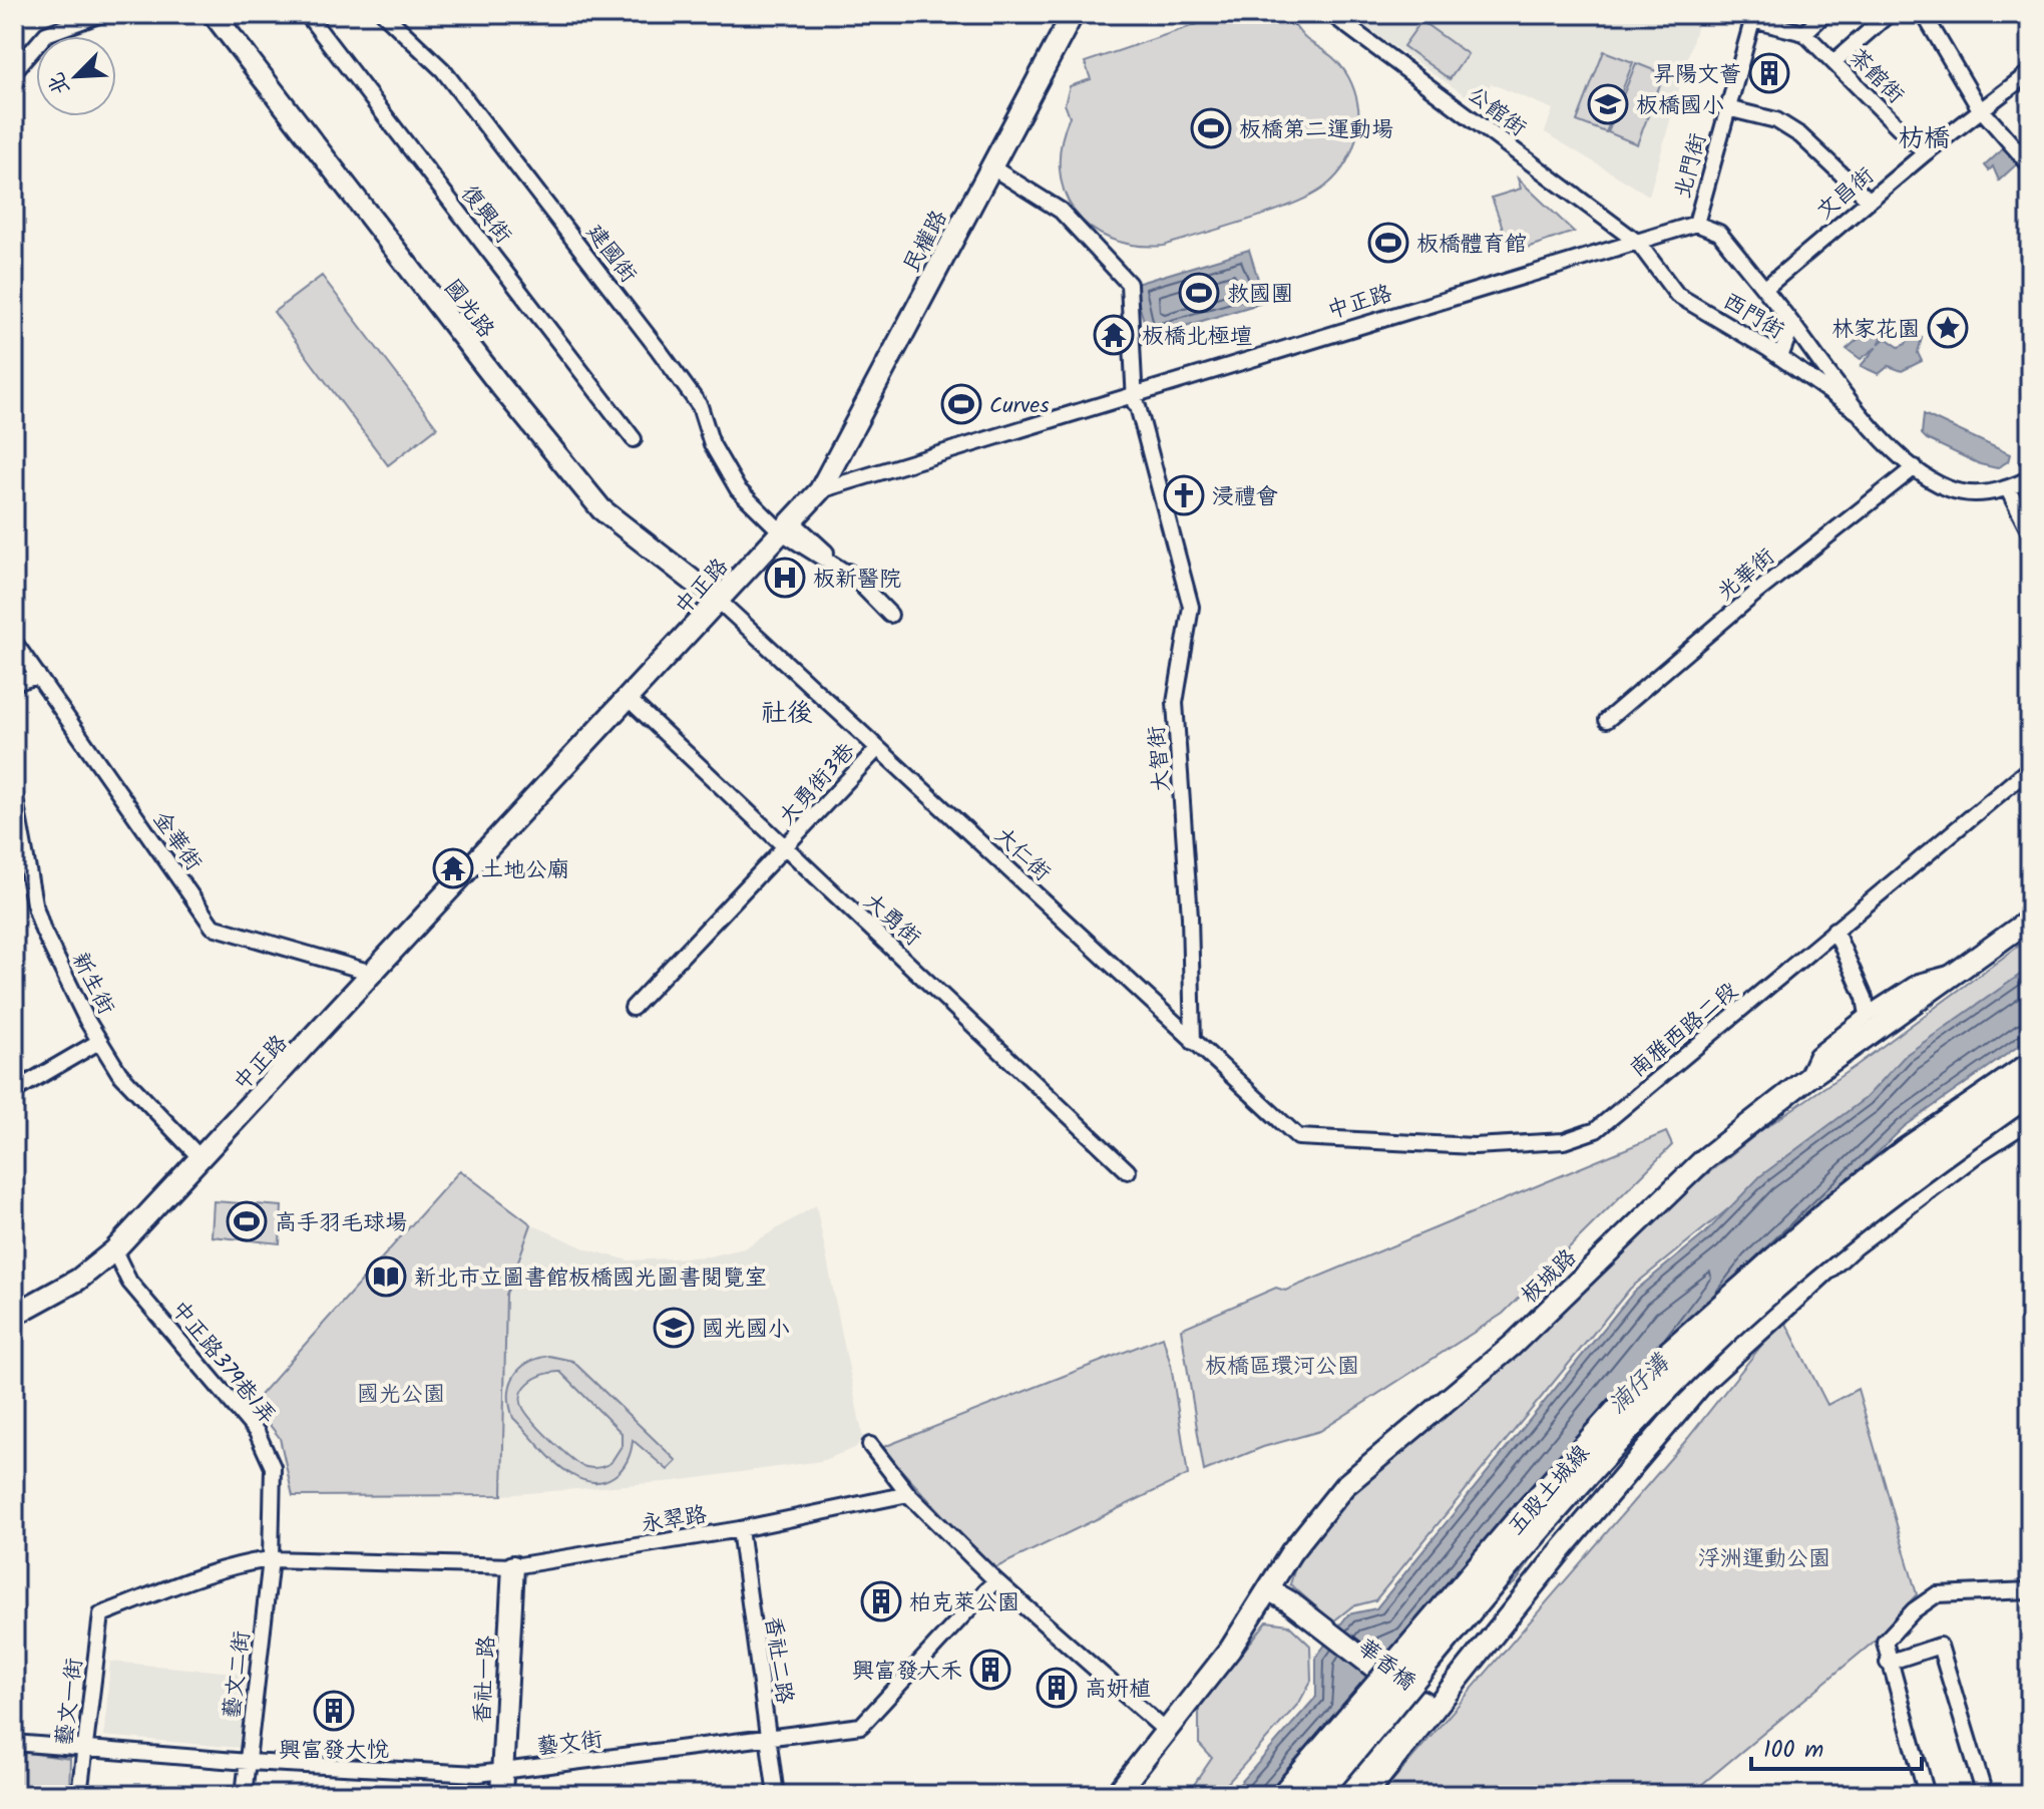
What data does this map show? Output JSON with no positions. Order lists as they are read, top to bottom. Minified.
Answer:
{"streets":{"highway":["五股土城線"],"street":["茶館街","公館街","北門街","文昌街","復興街","民權路","建國街","中正路","國光路","西門街","光華街","大智街","大勇街3巷","金華街","大仁街","大勇街","新生街","南雅西路二段","板城路","中正路379巷1弄","永翠路","香社二路","華香橋","藝文二街","香社一路","藝文一街","藝文街"]},"crossings":[["茶館街","文昌街"],["公館街","北門街"],["公館街","中正路"],["公館街","西門街"],["北門街","中正路"],["北門街","西門街"],["文昌街","西門街"],["民權路","中正路"],["民權路","大智街"],["建國街","中正路"],["中正路","國光路"],["中正路","西門街"],["中正路","大智街"],["中正路","金華街"],["中正路","大仁街"],["中正路","大勇街"],["中正路","新生街"],["中正路","中正路379巷1弄"],["國光路","大仁街"],["西門街","光華街"],["大智街","大仁街"],["大勇街3巷","大仁街"],["大勇街3巷","大勇街"],["大仁街","南雅西路二段"],["板城路","華香橋"],["中正路379巷1弄","永翠路"],["中正路379巷1弄","藝文二街"],["永翠路","香社二路"],["永翠路","藝文二街"],["永翠路","香社一路"],["永翠路","藝文一街"],["香社二路","藝文街"],["藝文二街","藝文街"],["香社一路","藝文街"],["藝文一街","藝文街"]],"districts":["枋橋","社後"],"water":["湳仔溝"],"parks":["板橋區環河公園","國光公園","浮洲運動公園"],"places":{"building":["昇陽文薈","柏克萊公園","興富發大禾","高妍植","興富發大悦"],"school or university":["板橋國小","國光國小"],"sports":["板橋第二運動場","板橋體育館","救國團","Curves","高手羽毛球場"],"place":["林家花園"],"temple":["板橋北極壇","土地公廟"],"church":["浸禮會"],"hospital":["板新醫院"],"library":["新北市立圖書館板橋國光圖書閱覽室"]},"scale_bar":"100 m","north":"bottom left"}
